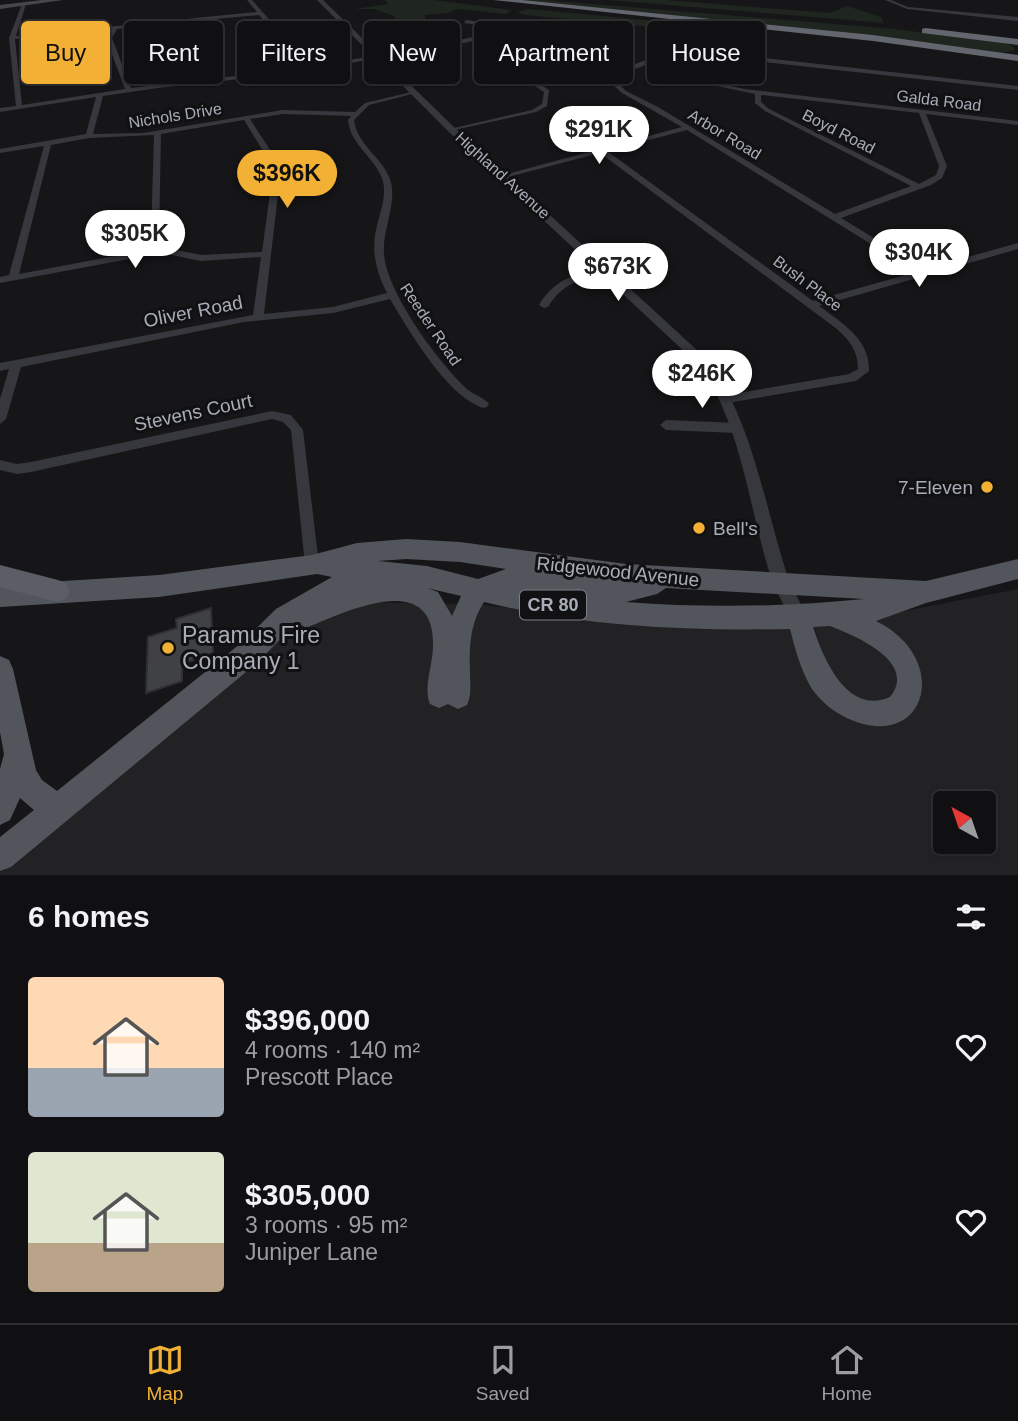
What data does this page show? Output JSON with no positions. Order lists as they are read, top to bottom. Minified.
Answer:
{"streets":{"main road":["Ridgewood Avenue","CR 80"],"street":["Galda Road","Nichols Drive","Boyd Road","Arbor Road","Highland Avenue","Bush Place","Oliver Road","Reeder Road","Stevens Court"]},"crossings":[["Galda Road","Boyd Road"],["Nichols Drive","Reeder Road"],["Highland Avenue","Bush Place"],["Highland Avenue","Ridgewood Avenue"],["Oliver Road","Reeder Road"],["Stevens Court","Ridgewood Avenue"]],"places":["7-Eleven","Bell's","Paramus Fire Company 1"],"north":"top left","page":{"chip":["Buy","Rent","Filters","New","Apartment","House"],"price":["$291K","$396K","$305K","$304K","$673K","$246K"],"heading":"6 homes","list":[{"name":"$396,000","note":"4 rooms · 140 m² · Prescott Place"},{"name":"$305,000","note":"3 rooms · 95 m² · Juniper Lane"}],"tabs":["Map","Saved","Home"]}}
